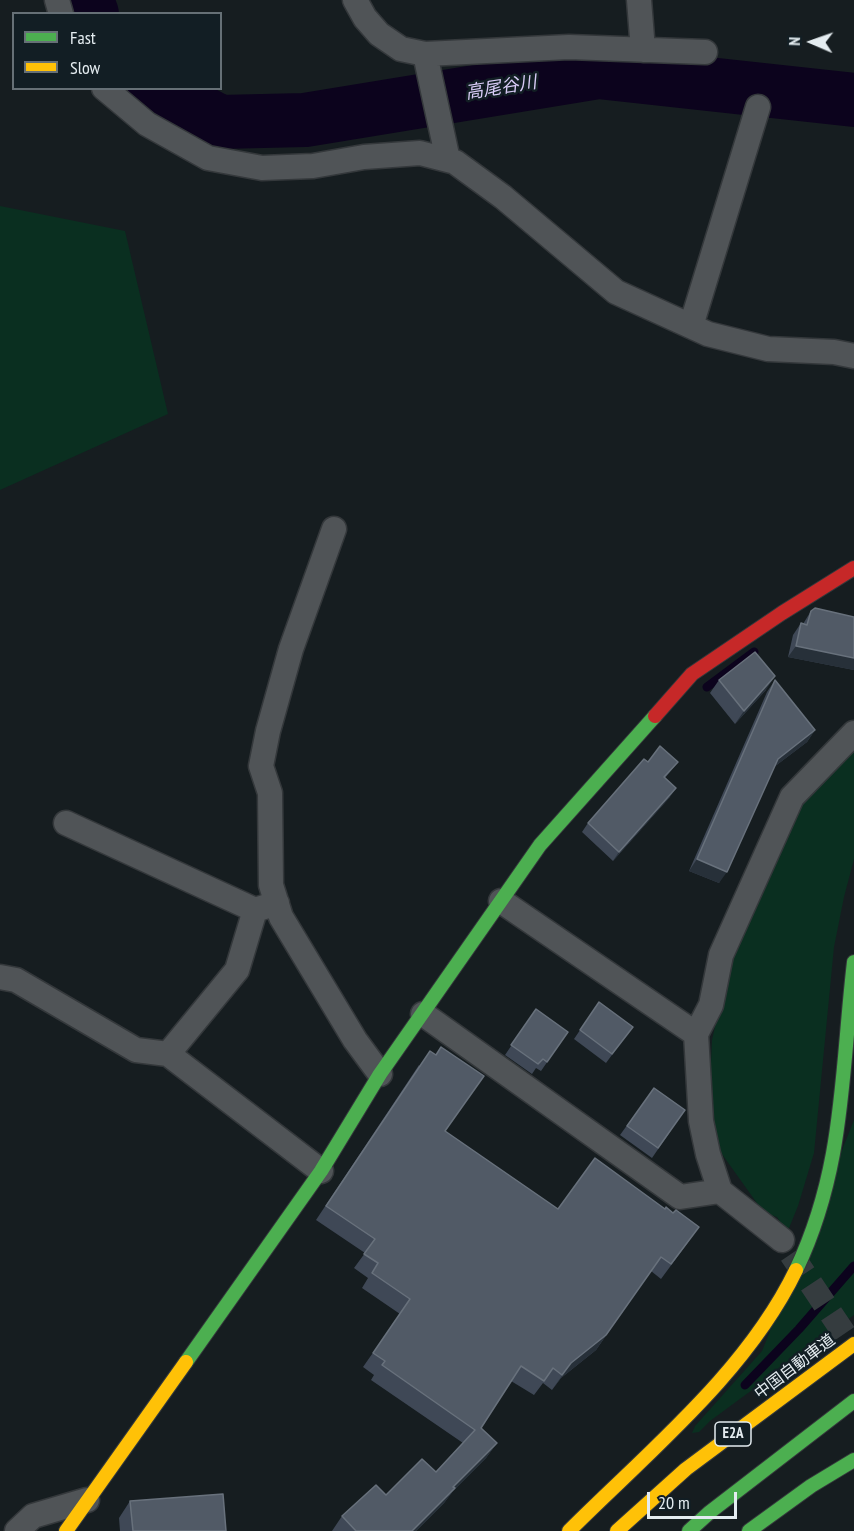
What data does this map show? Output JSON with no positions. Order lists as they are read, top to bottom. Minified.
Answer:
{"streets":{"main road":["中国自動車道","E2A"]},"water":["高尾谷川"],"legend":["Fast","Slow"],"scale_bar":"20 m","north":"left"}
